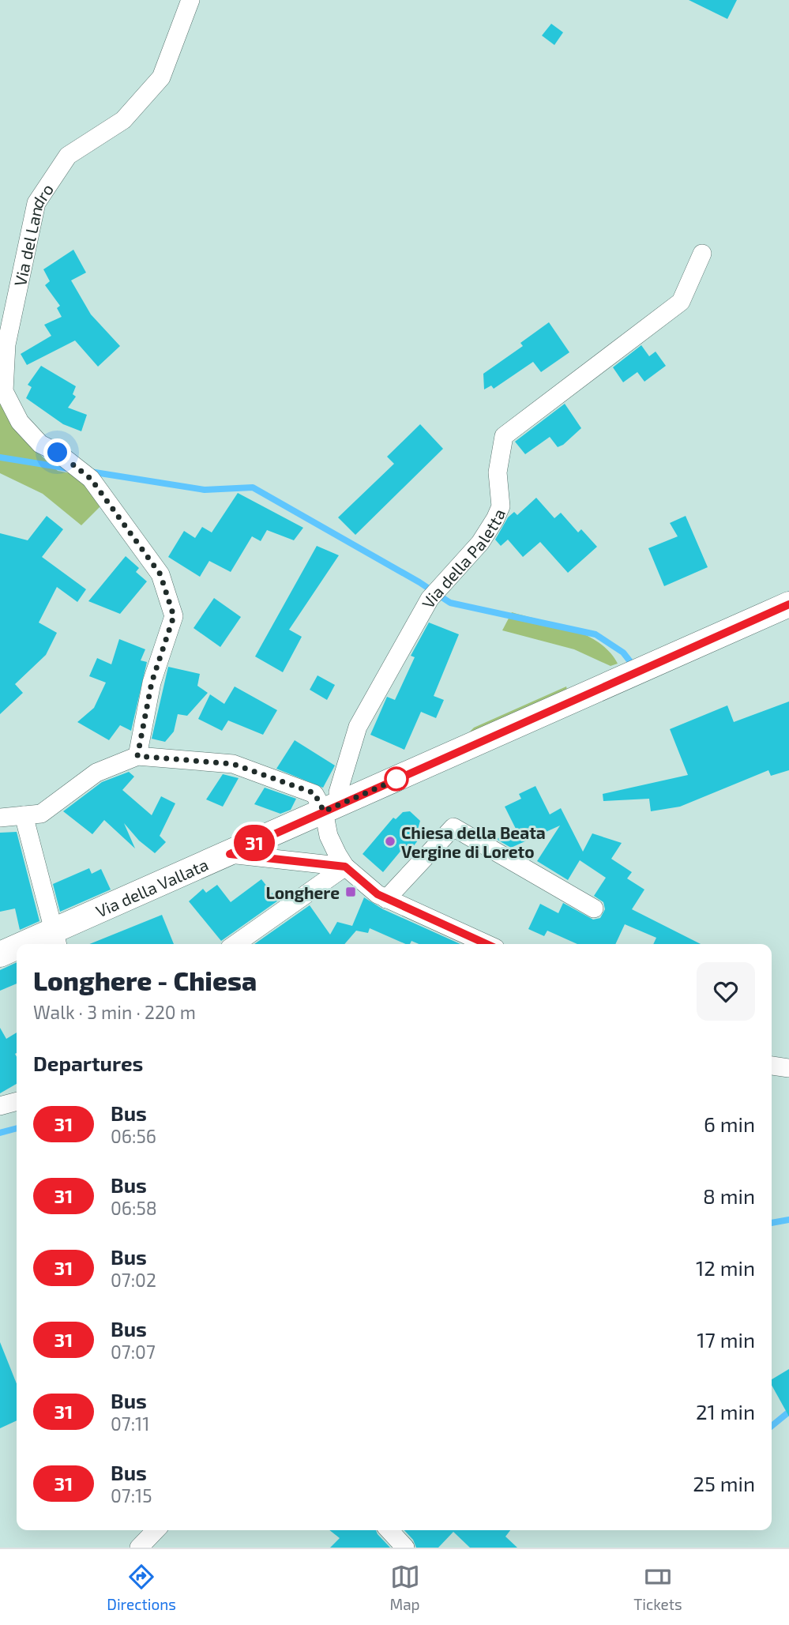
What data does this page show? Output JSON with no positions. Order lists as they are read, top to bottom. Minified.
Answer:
{"streets":{"main road":["Via della Vallata"],"street":["Via del Landro","Via della Paletta"]},"crossings":[["Via della Paletta","Via della Vallata"]],"places":{"other":["Chiesa della Beata Vergine di Loreto"],"transit":["Longhere"]},"lines":["bus line 31"],"page":{"on_map":"31","heading":[["Longhere - Chiesa","Walk · 3 min · 220 m"],"Departures"],"list":[{"mark":"31","name":"Bus","note":"06:56","value":"6 min"},{"mark":"31","name":"Bus","note":"06:58","value":"8 min"},{"mark":"31","name":"Bus","note":"07:02","value":"12 min"},{"mark":"31","name":"Bus","note":"07:07","value":"17 min"},{"mark":"31","name":"Bus","note":"07:11","value":"21 min"},{"mark":"31","name":"Bus","note":"07:15","value":"25 min"}],"tabs":["Directions","Map","Tickets"]}}
